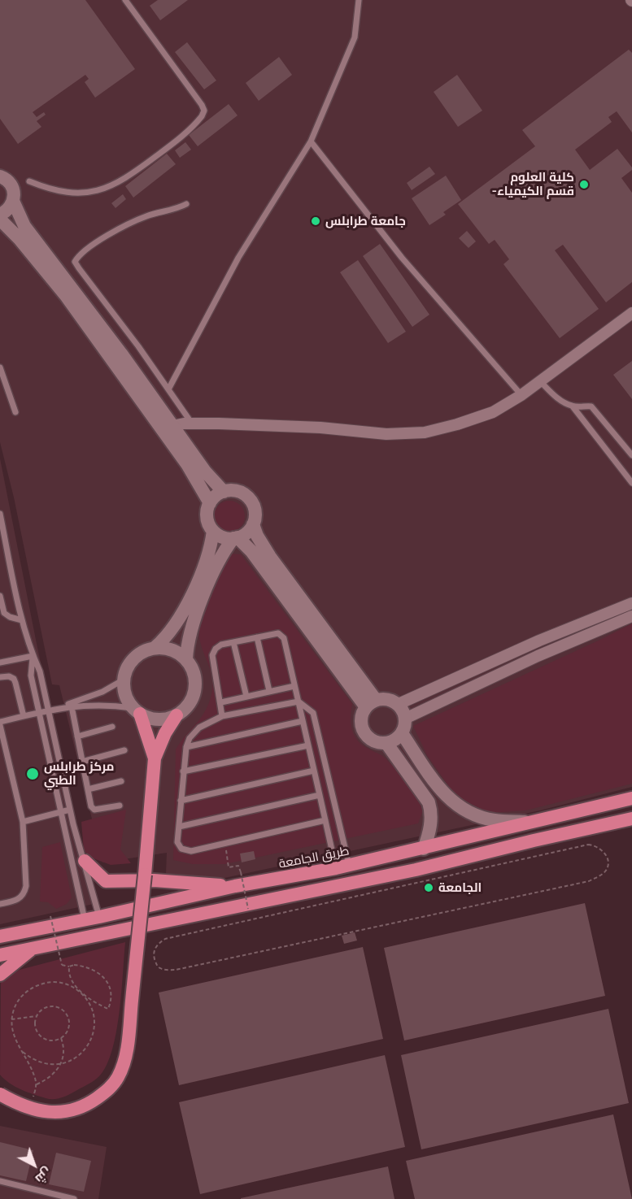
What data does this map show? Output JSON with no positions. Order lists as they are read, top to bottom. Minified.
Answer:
{"streets":{"highway":["طريق الجامعة"]},"places":["كلية العلوم -قسم الكيمياء","جامعة طرابلس","مركز طرابلس الطبي","الجامعة"],"north":"bottom right"}
